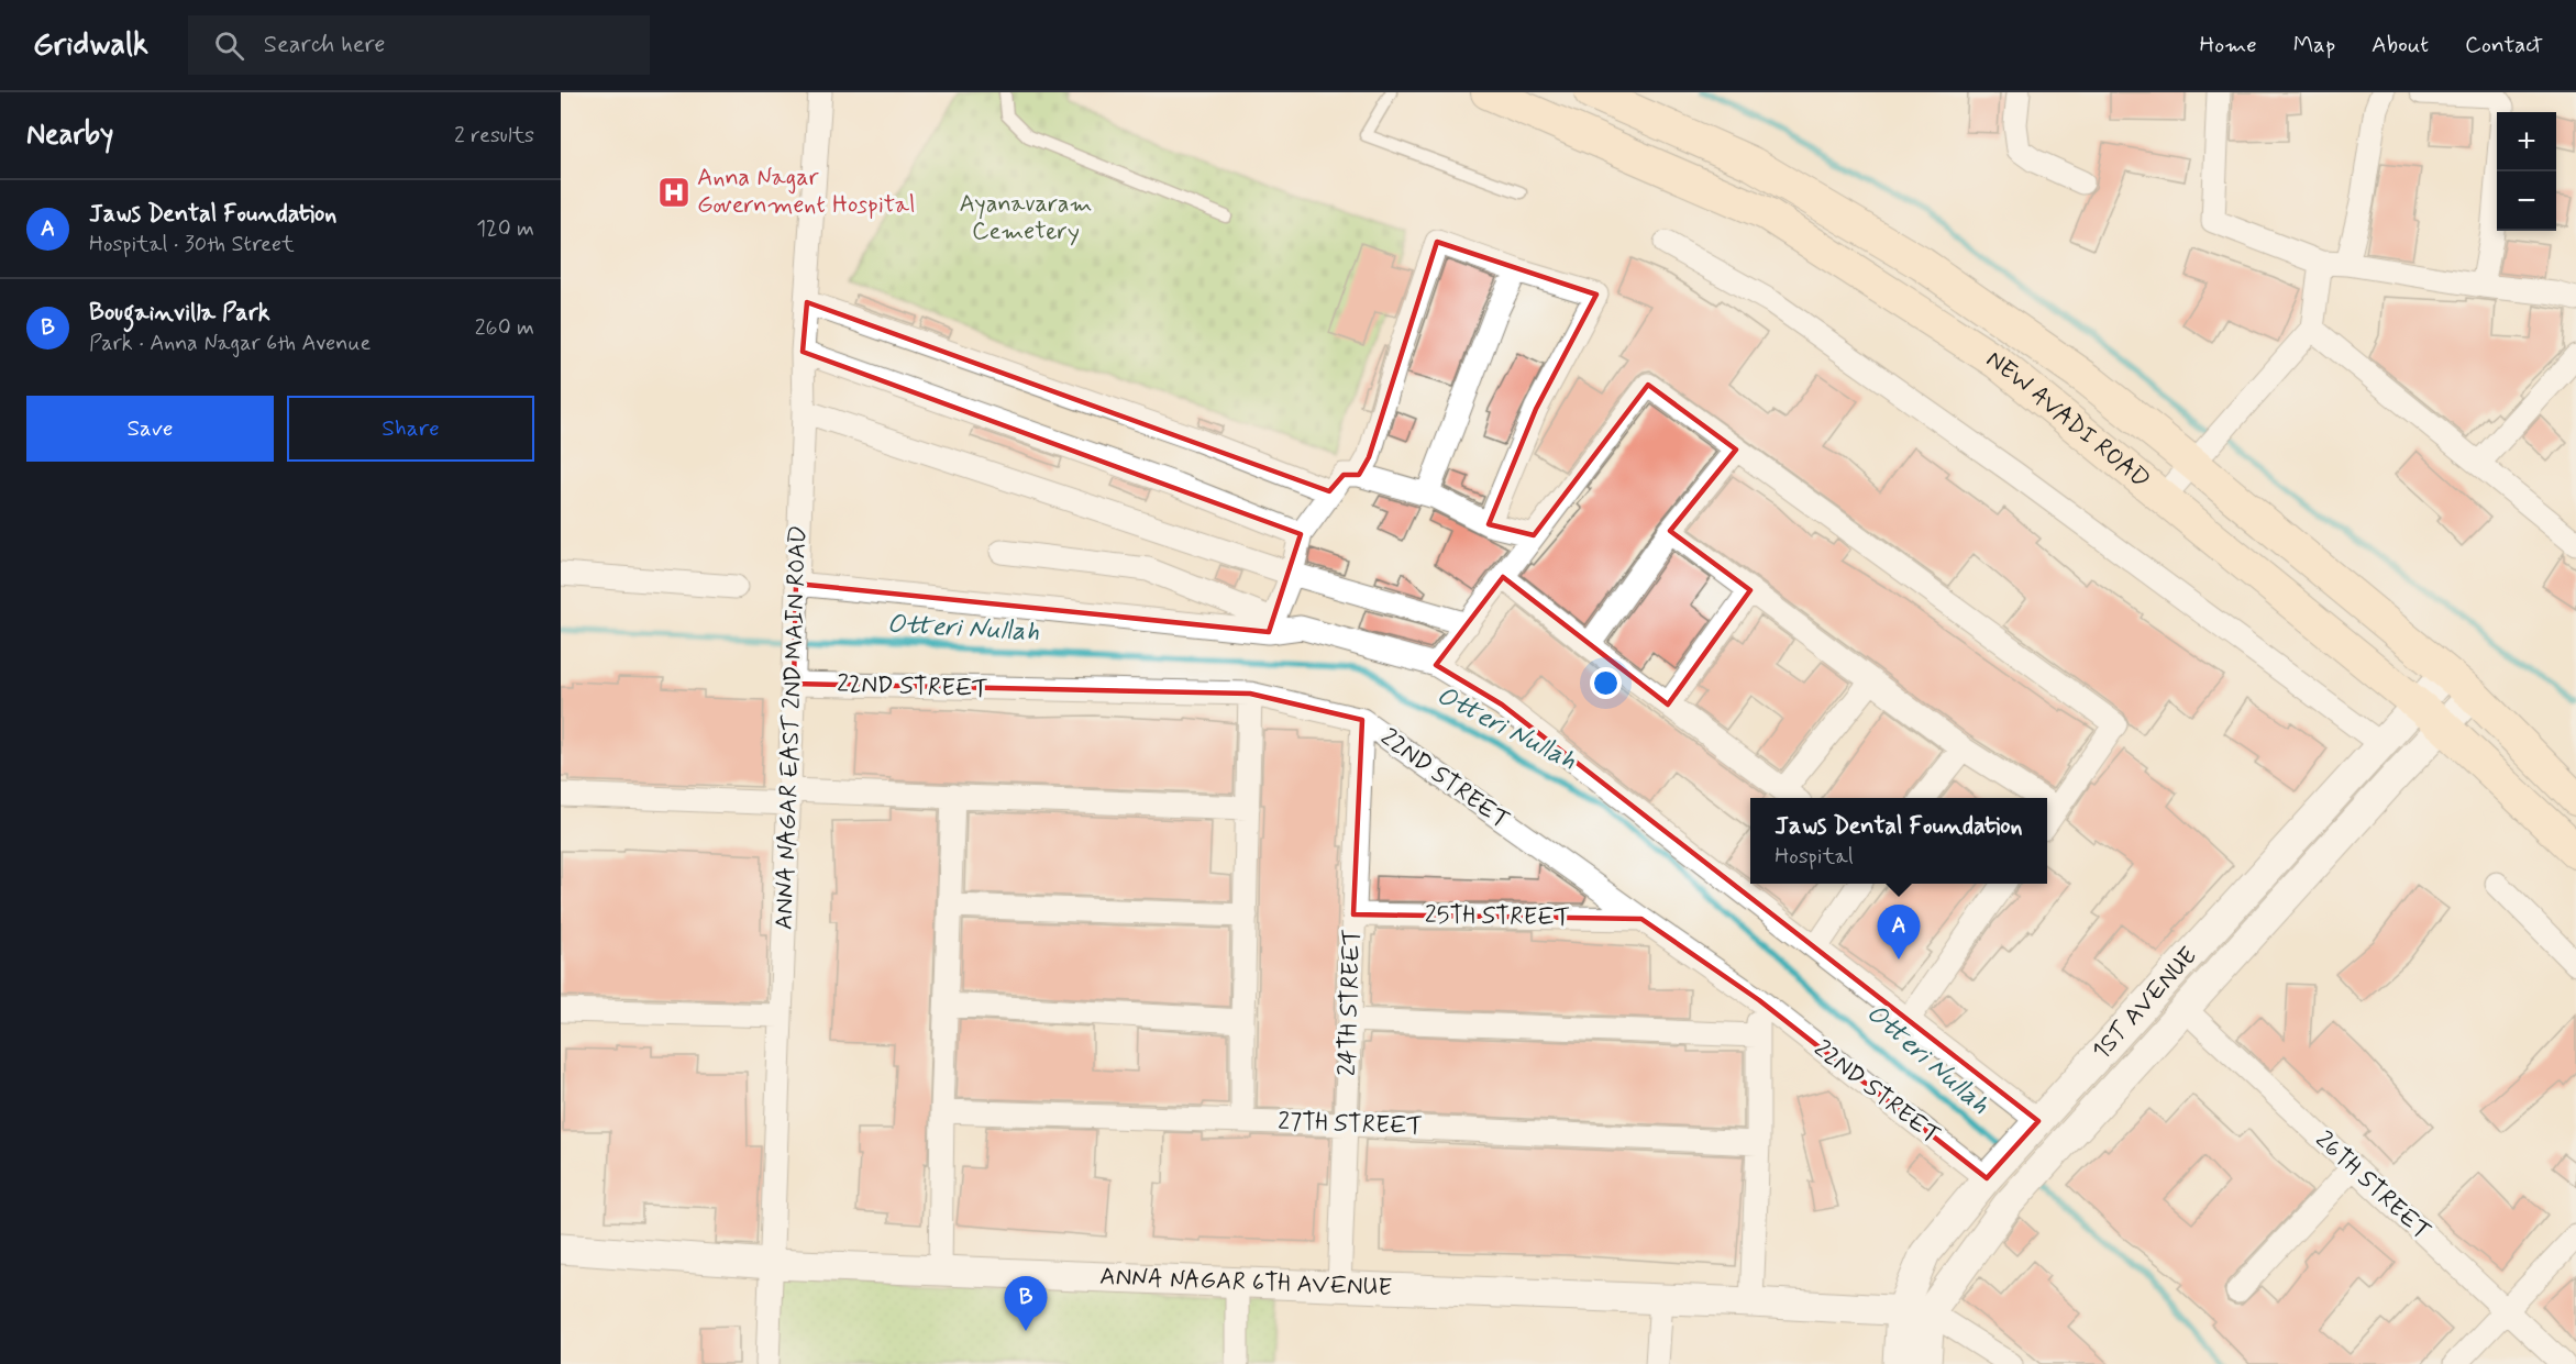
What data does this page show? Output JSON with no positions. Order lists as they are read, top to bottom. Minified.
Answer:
{"streets":{"main road":["NEW AVADI ROAD"],"street":["22ND STREET","ANNA NAGAR EAST 2ND MAIN ROAD","25TH STREET","24TH STREET","1ST AVENUE","27TH STREET","26TH STREET","ANNA NAGAR 6TH AVENUE"]},"crossings":[["NEW AVADI ROAD","1ST AVENUE"],["22ND STREET","ANNA NAGAR EAST 2ND MAIN ROAD"],["22ND STREET","25TH STREET"],["22ND STREET","24TH STREET"],["22ND STREET","1ST AVENUE"],["ANNA NAGAR EAST 2ND MAIN ROAD","ANNA NAGAR 6TH AVENUE"],["25TH STREET","24TH STREET"],["24TH STREET","27TH STREET"],["24TH STREET","ANNA NAGAR 6TH AVENUE"],["1ST AVENUE","26TH STREET"],["1ST AVENUE","ANNA NAGAR 6TH AVENUE"]],"water":["Otteri Nullah"],"parks":["Ayanavaram Cemetery"],"places":{"hospital":["Anna Nagar Government Hospital"]},"page":{"header":"Gridwalk","search":"Search here","nav":["Home","Map","About","Contact"],"heading":["Nearby","2 results"],"map_buttons":["+","−"],"list":[{"mark":"A","name":"Jaws Dental Foundation","note":"Hospital · 30th Street","value":"120 m"},{"mark":"B","name":"Bougainvilla Park","note":"Park · Anna Nagar 6th Avenue","value":"260 m"}],"buttons":["Save","Share"],"popup":["Jaws Dental Foundation","Hospital"],"pins":["A","B"]}}
